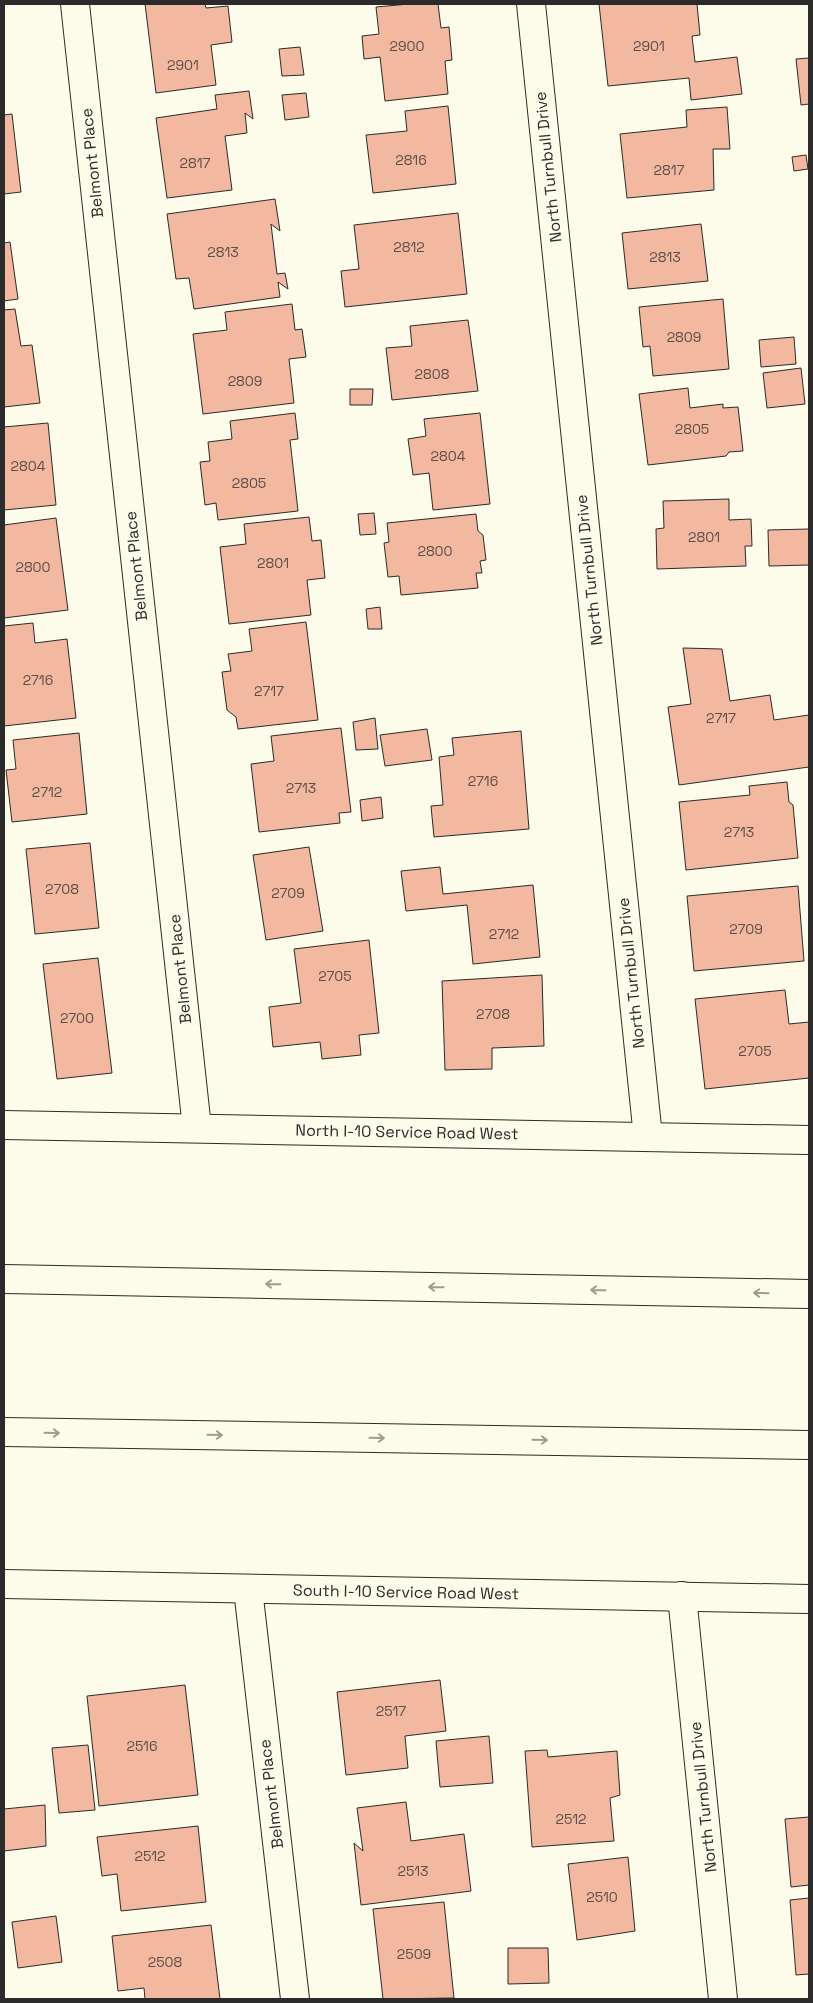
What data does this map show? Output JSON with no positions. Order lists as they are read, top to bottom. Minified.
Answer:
{"streets":{"main road":["Belmont Place","North Turnbull Drive","North I-10 Service Road West","South I-10 Service Road West"]},"crossings":[["Belmont Place","North I-10 Service Road West"],["Belmont Place","South I-10 Service Road West"],["North Turnbull Drive","North I-10 Service Road West"],["North Turnbull Drive","South I-10 Service Road West"]],"house_numbers":["2900","2901","2901","2816","2817","2817","2812","2813","2813","2809","2808","2809","2805","2804","2804","2805","2801","2800","2801","2800","2716","2717","2717","2716","2713","2712","2713","2708","2709","2709","2712","2705","2708","2700","2705","2517","2516","2512","2512","2513","2510","2509","2508"]}
